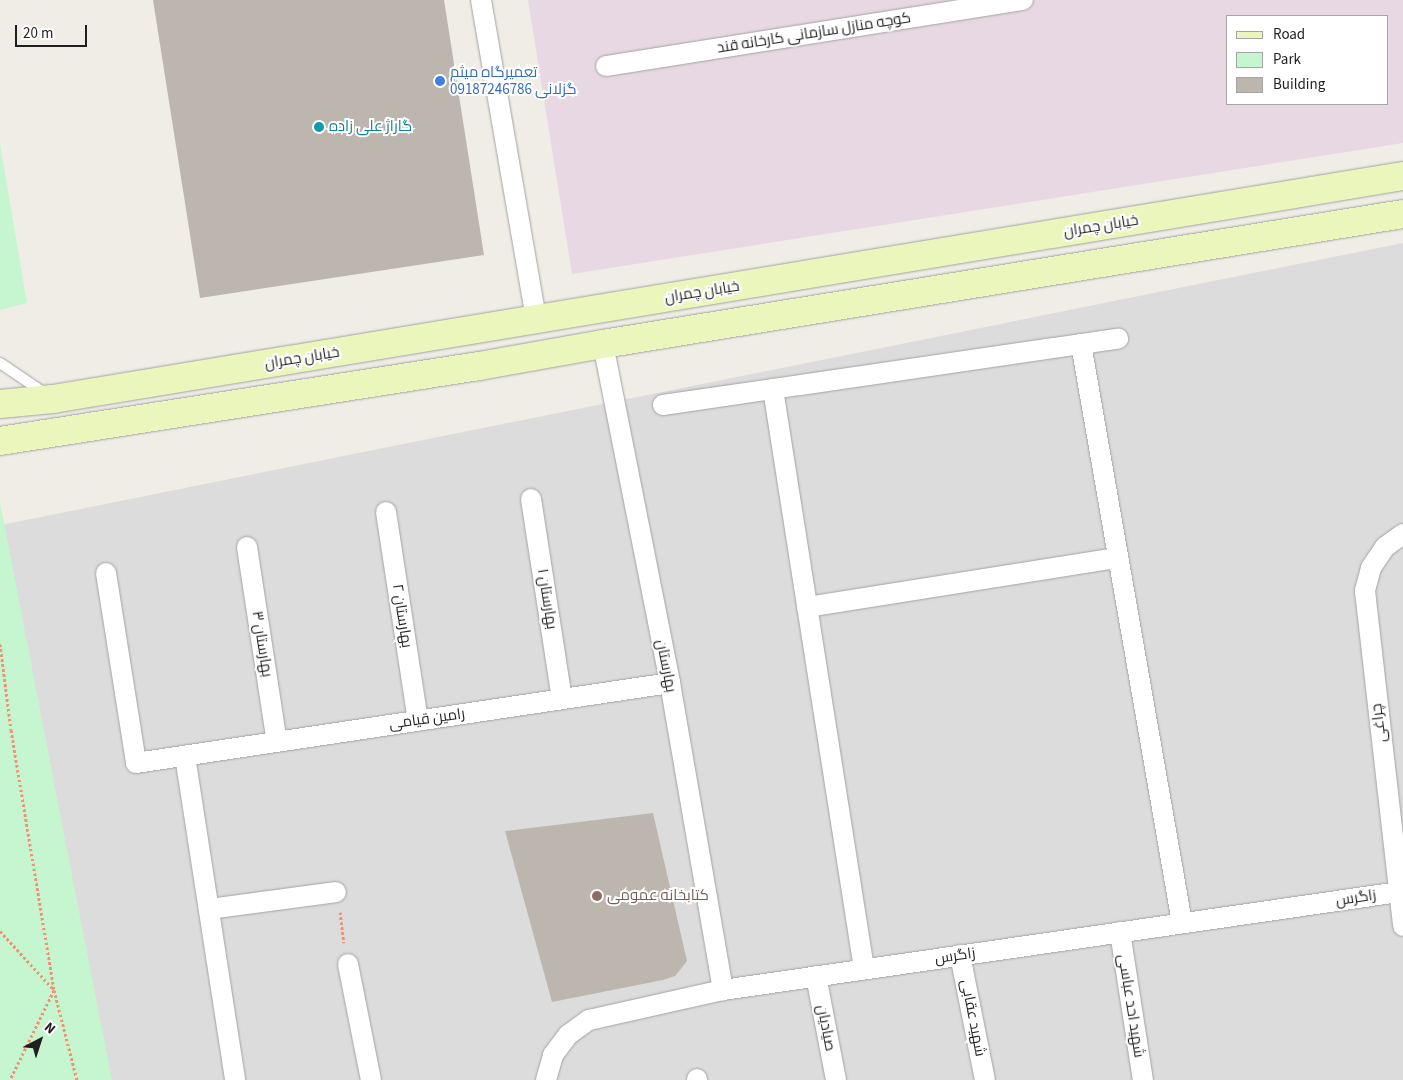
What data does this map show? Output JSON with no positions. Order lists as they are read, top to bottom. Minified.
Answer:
{"streets":{"main road":["خیابان چمران"],"street":["کوچه منازل سازمانی کارخانه قند","بهارستان ۱","بهارستان ۲","بهارستان ۳","بهارستان","رامین قیامی","چراغی","زاگرس","شهید احد عباسی","شهید عقابی","صیادیان"]},"crossings":[["بهارستان ۱","رامین قیامی"],["بهارستان ۲","رامین قیامی"],["بهارستان ۳","رامین قیامی"],["بهارستان","رامین قیامی"],["بهارستان","زاگرس"],["چراغی","زاگرس"],["زاگرس","شهید احد عباسی"],["زاگرس","شهید عقابی"],["زاگرس","صیادیان"]],"places":["تعمیرگاه میثم گزلانی 09187246786","گاراژ علی زاده","کتابخانه عمومی"],"legend":["Road","Park","Building"],"scale_bar":"20 m","north":"top right"}
